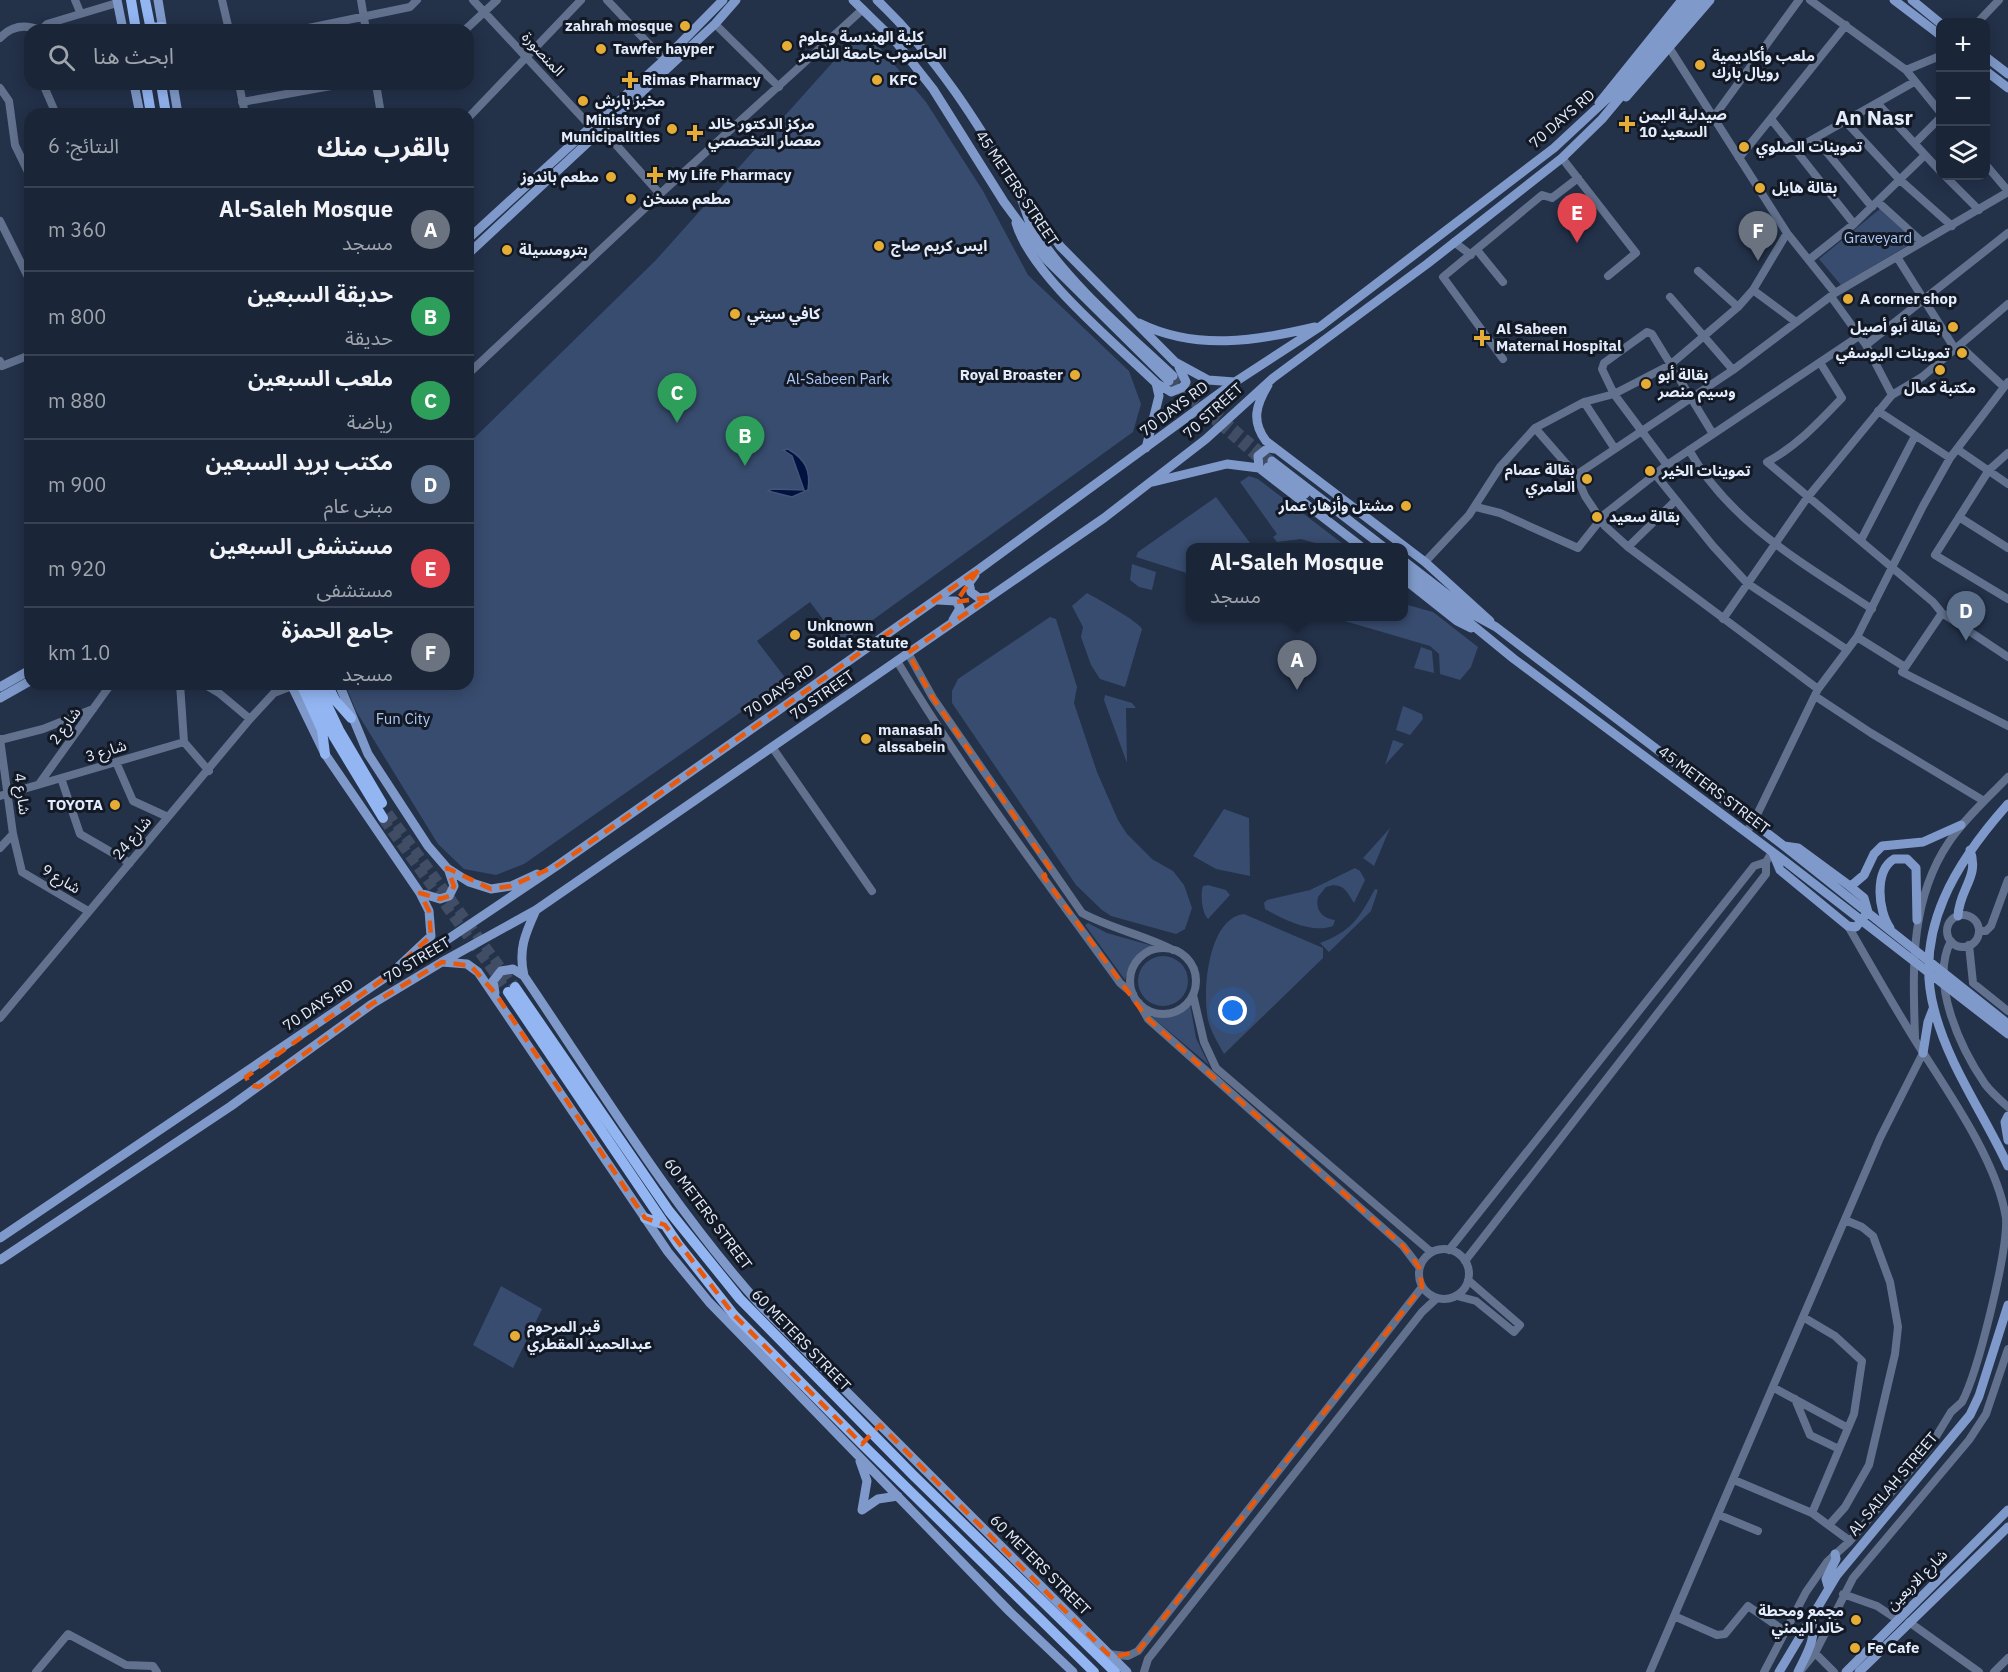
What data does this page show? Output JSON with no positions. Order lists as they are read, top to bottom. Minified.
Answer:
{"streets":{"highway":["60 METERS STREET"],"main road":["70 DAYS RD","45 METERS STREET","70 STREET","AL SAILAH STREET","شارع الاربعين"],"street":["المنصورة","شارع 2","شارع 3","شارع 4","شارع 24","شارع 9"]},"crossings":[["70 DAYS RD","70 STREET"],["70 STREET","60 METERS STREET"],["شارع 2","شارع 3"],["شارع 3","شارع 4"],["شارع 4","شارع 9"],["شارع 24","شارع 9"]],"districts":["An Nasr"],"parks":["Graveyard","Al-Sabeen Park","Fun City"],"places":{"other":["zahrah mosque","كلية الهندسة وعلوم الحاسوب جامعة الناصر","Tawfer hayper","ملعب وأكاديمية رويال بارك","KFC","مخبز بارش","Ministry of Municipalities","تموينات الصلوي","مطعم باندوز","بقالة هايل","مطعم مسخن","ايس كريم صاج","بترومسيلة","A corner shop","كافي سيتي","بقالة أبو أصيل","تموينات اليوسفي","مكتبة كمال","Royal Broaster","بقالة أبو وسيم منصر","تموينات الخير","بقالة عصام العامري","مشتل وأزهار عمار","بقالة سعيد","Unknown Soldat Statute","manasah alssabein","TOYOTA","قبر المرحوم عبدالحميد المقطري","مجمع ومحطة خالد اليمني","Fe Cafe"],"health":["Rimas Pharmacy","صيدلية اليمن السعيد 10","مركز الدكتور خالد معصار التخصصي","My Life Pharmacy","Al Sabeen Maternal Hospital"]},"page":{"map_buttons":["+","−"],"search":"ابحث هنا","heading":["بالقرب منك","النتائج: 6"],"list":[{"mark":"A","name":"Al-Saleh Mosque","note":"مسجد","value":"360 m"},{"mark":"B","name":"حديقة السبعين","note":"حديقة","value":"800 m"},{"mark":"C","name":"ملعب السبعين","note":"رياضة","value":"880 m"},{"mark":"D","name":"مكتب بريد السبعين","note":"مبنى عام","value":"900 m"},{"mark":"E","name":"مستشفى السبعين","note":"مستشفى","value":"920 m"},{"mark":"F","name":"جامع الحمزة","note":"مسجد","value":"1.0 km"}],"pins":["E","F","C","B","D","A"],"popup":["Al-Saleh Mosque","مسجد"]}}
